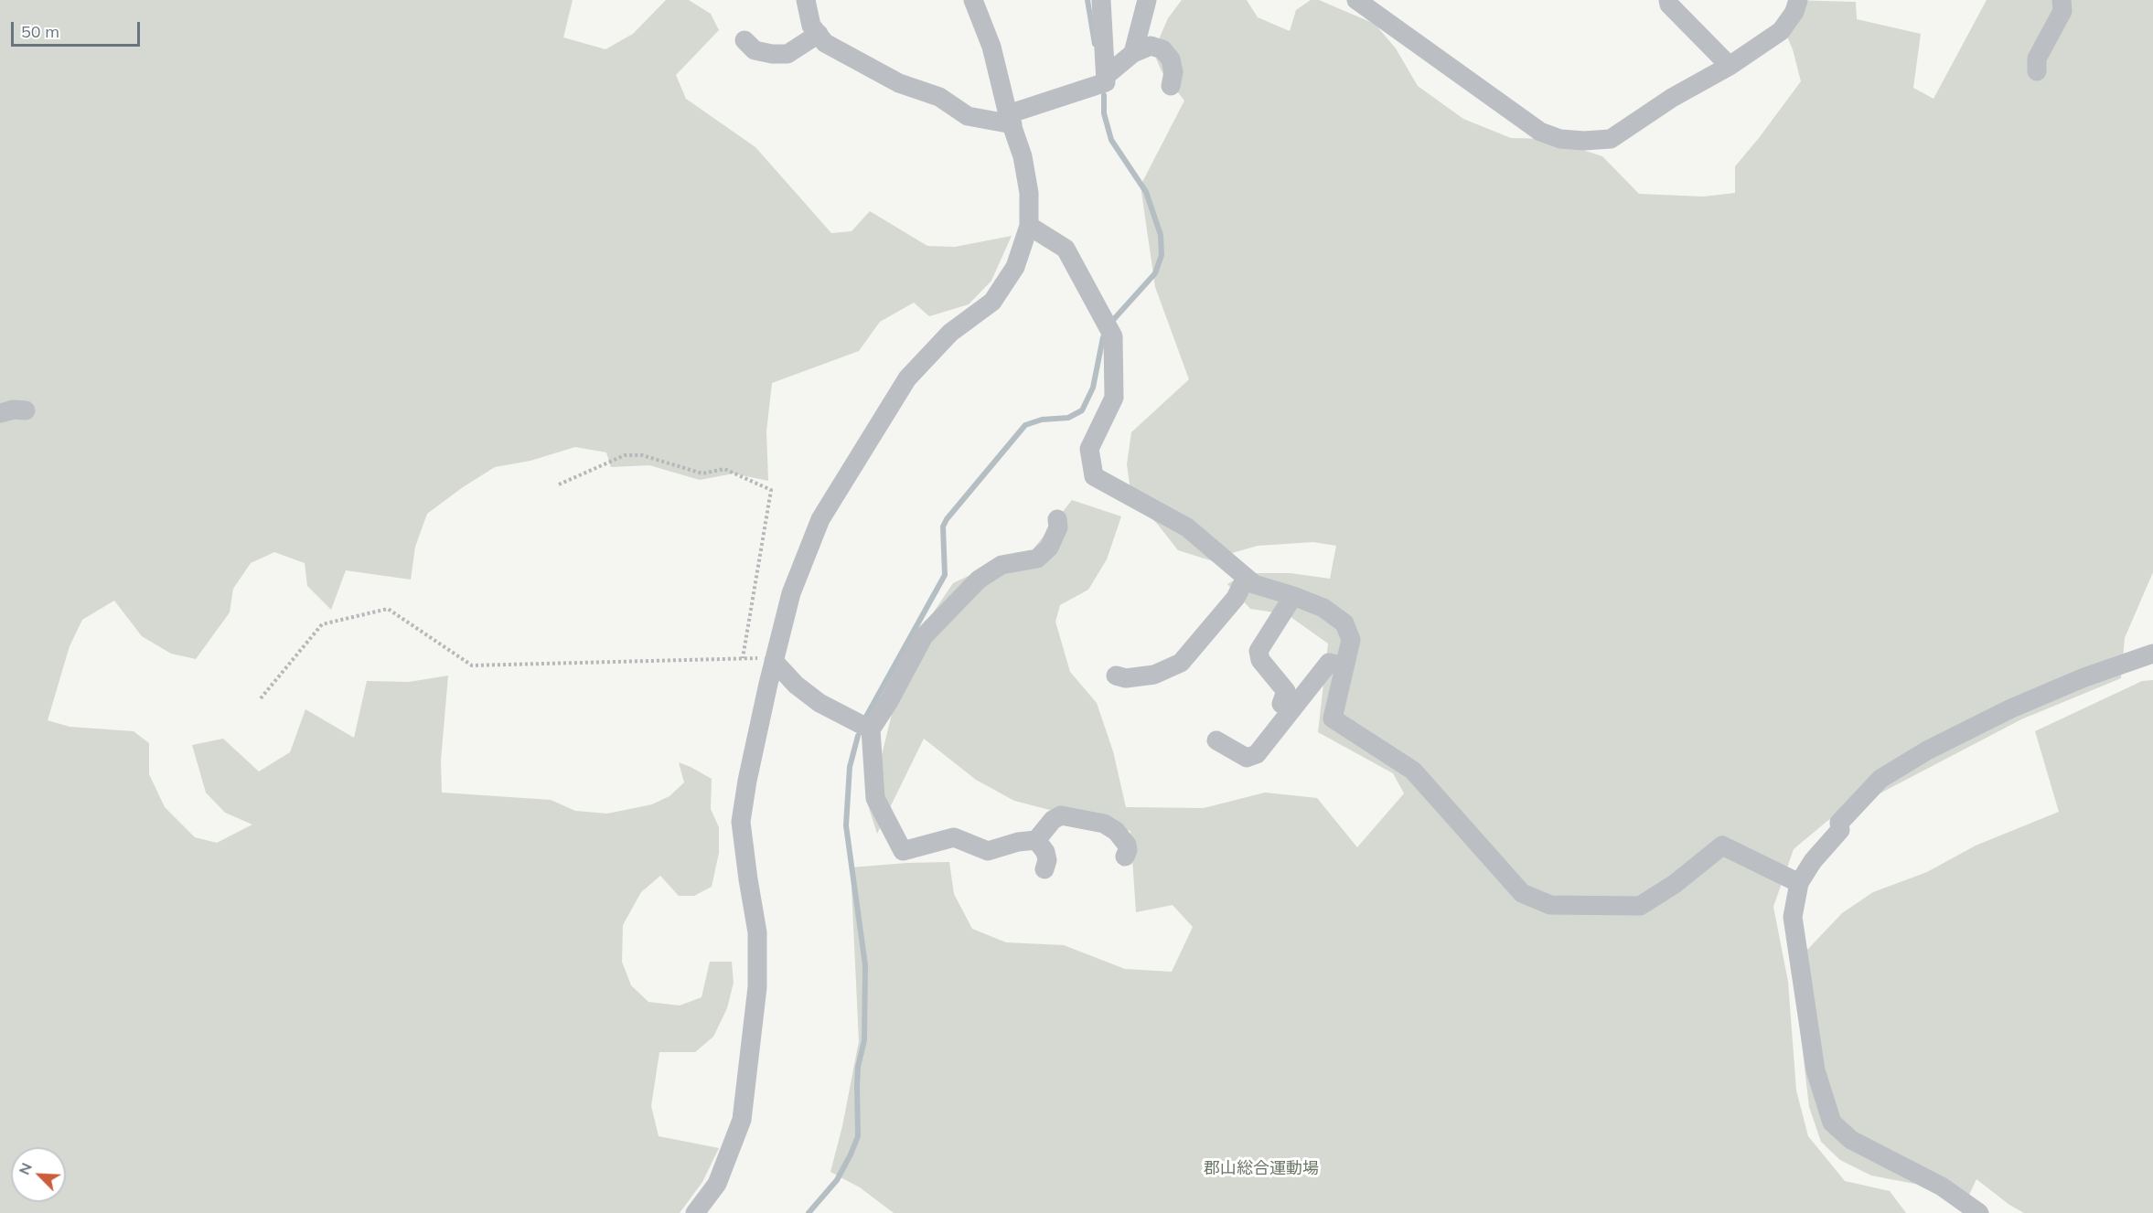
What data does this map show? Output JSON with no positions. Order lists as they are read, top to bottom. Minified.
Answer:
{"parks":["郡山総合運動場"],"scale_bar":"50 m","north":"top left"}
